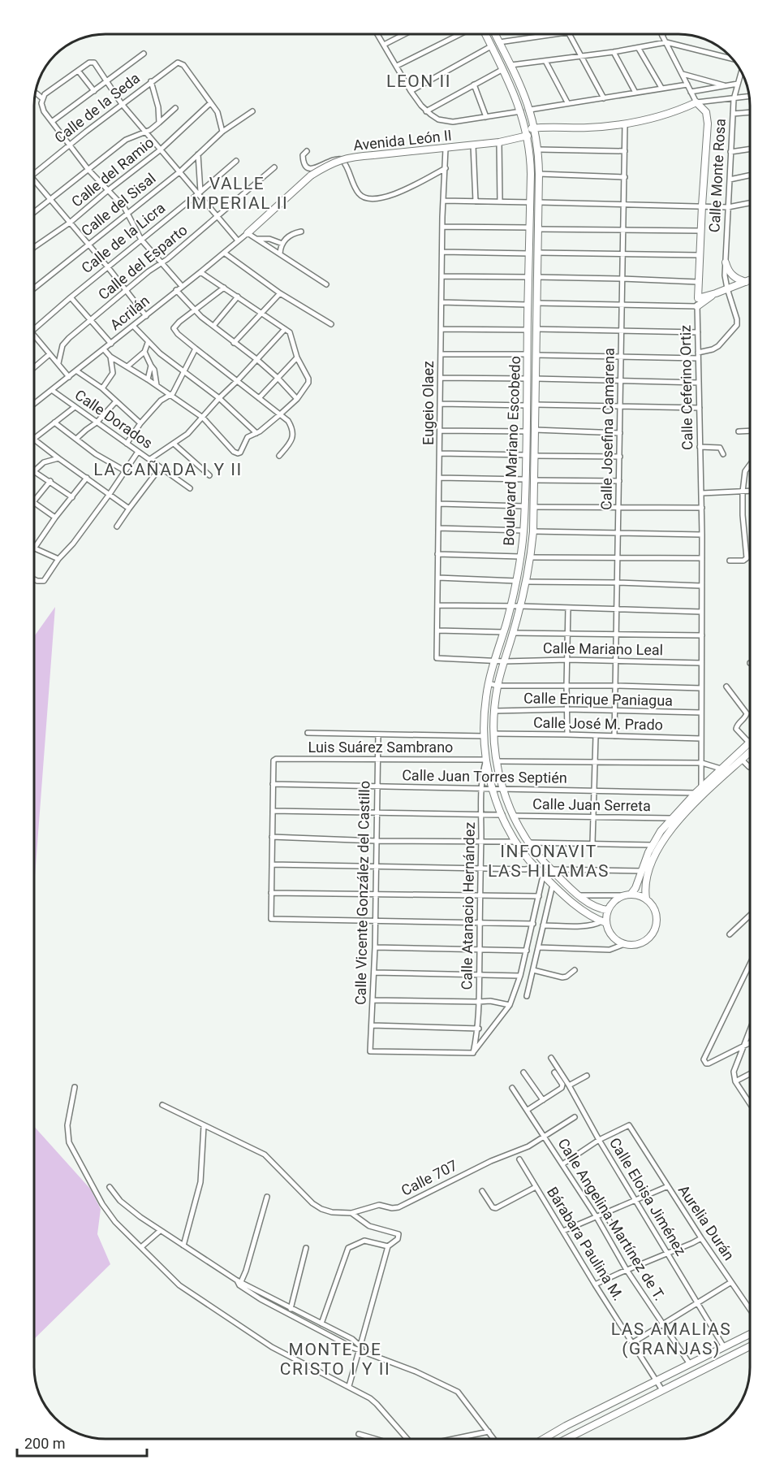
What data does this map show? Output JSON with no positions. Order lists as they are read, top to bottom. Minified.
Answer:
{"streets":{"street":["Calle de la Seda","Avenida León II","Calle del Ramio","Calle Monte Rosa","Calle del Sisal","Calle de la Licra","Calle del Esparto","Acrilán","Calle Ceferino Ortiz","Eugeio Olaez","Calle Dorados","Calle Josefina Camarena","Boulevard Mariano Escobedo","Calle Mariano Leal","Calle Enrique Paniagua","Calle José M. Prado","Luis Suárez Sambrano","Calle Juan Torres Septién","Calle Juan Serreta","Calle Vicente González del Castillo","Calle Atanacio Hernández","Calle 707","Calle Eloisa Jiménez","Calle Angelina Martínez de T.","Aurelia Durán","Bárabara Paulina M."]},"crossings":[["Calle de la Seda","Calle del Ramio"],["Avenida León II","Acrilán"],["Avenida León II","Calle Ceferino Ortiz"],["Avenida León II","Eugeio Olaez"],["Avenida León II","Calle Josefina Camarena"],["Avenida León II","Boulevard Mariano Escobedo"],["Calle Monte Rosa","Calle Ceferino Ortiz"],["Acrilán","Calle Dorados"],["Calle Ceferino Ortiz","Calle Mariano Leal"],["Calle Ceferino Ortiz","Calle Enrique Paniagua"],["Calle Ceferino Ortiz","Calle José M. Prado"],["Calle Ceferino Ortiz","Calle Juan Torres Septién"],["Eugeio Olaez","Boulevard Mariano Escobedo"],["Eugeio Olaez","Calle Mariano Leal"],["Calle Josefina Camarena","Calle Mariano Leal"],["Calle Josefina Camarena","Calle Enrique Paniagua"],["Calle Josefina Camarena","Calle José M. Prado"],["Boulevard Mariano Escobedo","Calle Mariano Leal"],["Boulevard Mariano Escobedo","Calle Enrique Paniagua"],["Boulevard Mariano Escobedo","Calle José M. Prado"],["Boulevard Mariano Escobedo","Luis Suárez Sambrano"],["Boulevard Mariano Escobedo","Calle Juan Torres Septién"],["Boulevard Mariano Escobedo","Calle Juan Serreta"],["Boulevard Mariano Escobedo","Calle Atanacio Hernández"],["Luis Suárez Sambrano","Calle Juan Torres Septién"],["Luis Suárez Sambrano","Calle Vicente González del Castillo"],["Luis Suárez Sambrano","Calle Atanacio Hernández"],["Calle Juan Torres Septién","Calle Vicente González del Castillo"],["Calle Juan Torres Septién","Calle Atanacio Hernández"],["Calle Vicente González del Castillo","Calle Atanacio Hernández"],["Calle 707","Calle Angelina Martínez de T."],["Calle Eloisa Jiménez","Aurelia Durán"]],"districts":["LEON II","VALLE IMPERIAL II","LA CAÑADA I Y II","INFONAVIT LAS HILAMAS","LAS AMALIAS (GRANJAS)","MONTE DE CRISTO I Y II"],"scale_bar":"200 m"}
